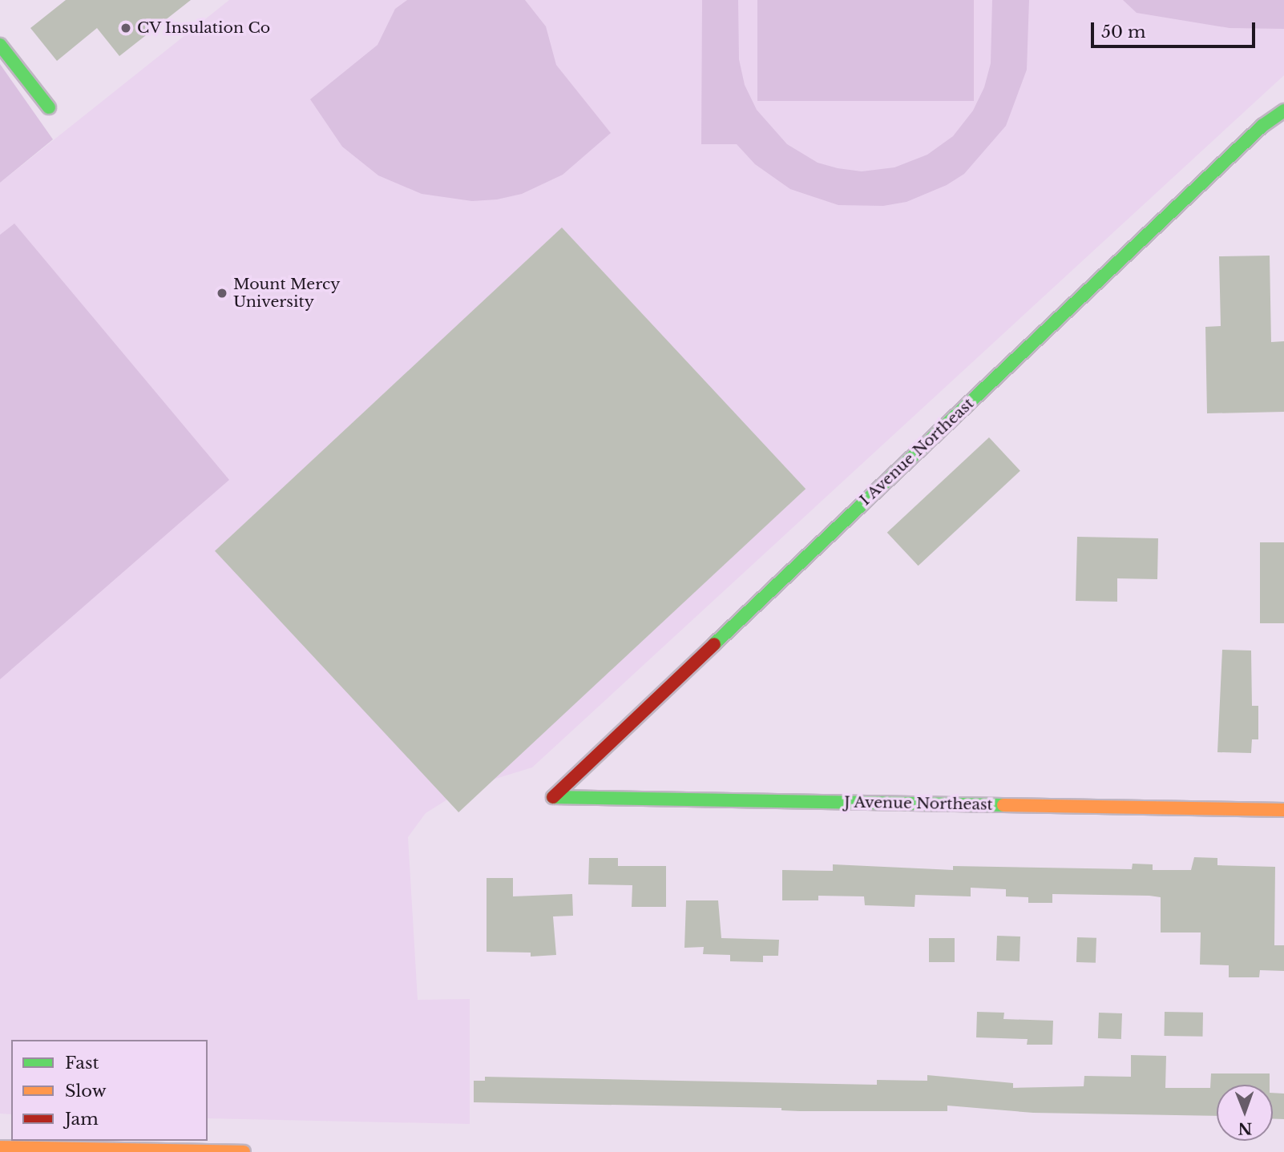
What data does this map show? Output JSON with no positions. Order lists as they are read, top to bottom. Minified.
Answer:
{"streets":{"street":["I Avenue Northeast","J Avenue Northeast"]},"crossings":[["I Avenue Northeast","J Avenue Northeast"]],"places":["CV Insulation Co","Mount Mercy University"],"legend":["Fast","Slow","Jam"],"scale_bar":"50 m","north":"bottom"}
